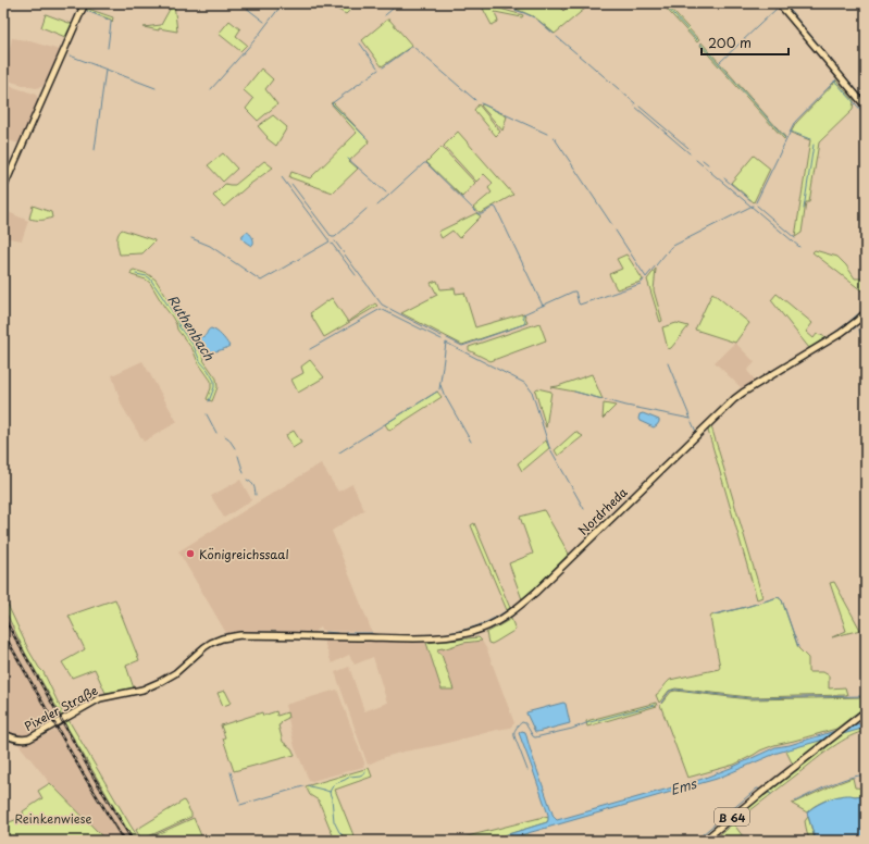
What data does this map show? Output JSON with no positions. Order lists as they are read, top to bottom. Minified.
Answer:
{"streets":{"main road":["Nordrheda","Pixeler Straße","B 64"]},"crossings":[["Nordrheda","Pixeler Straße"]],"water":["Ruthenbach","Ems"],"parks":["Reinkenwiese"],"places":["Königreichssaal"],"scale_bar":"200 m"}
